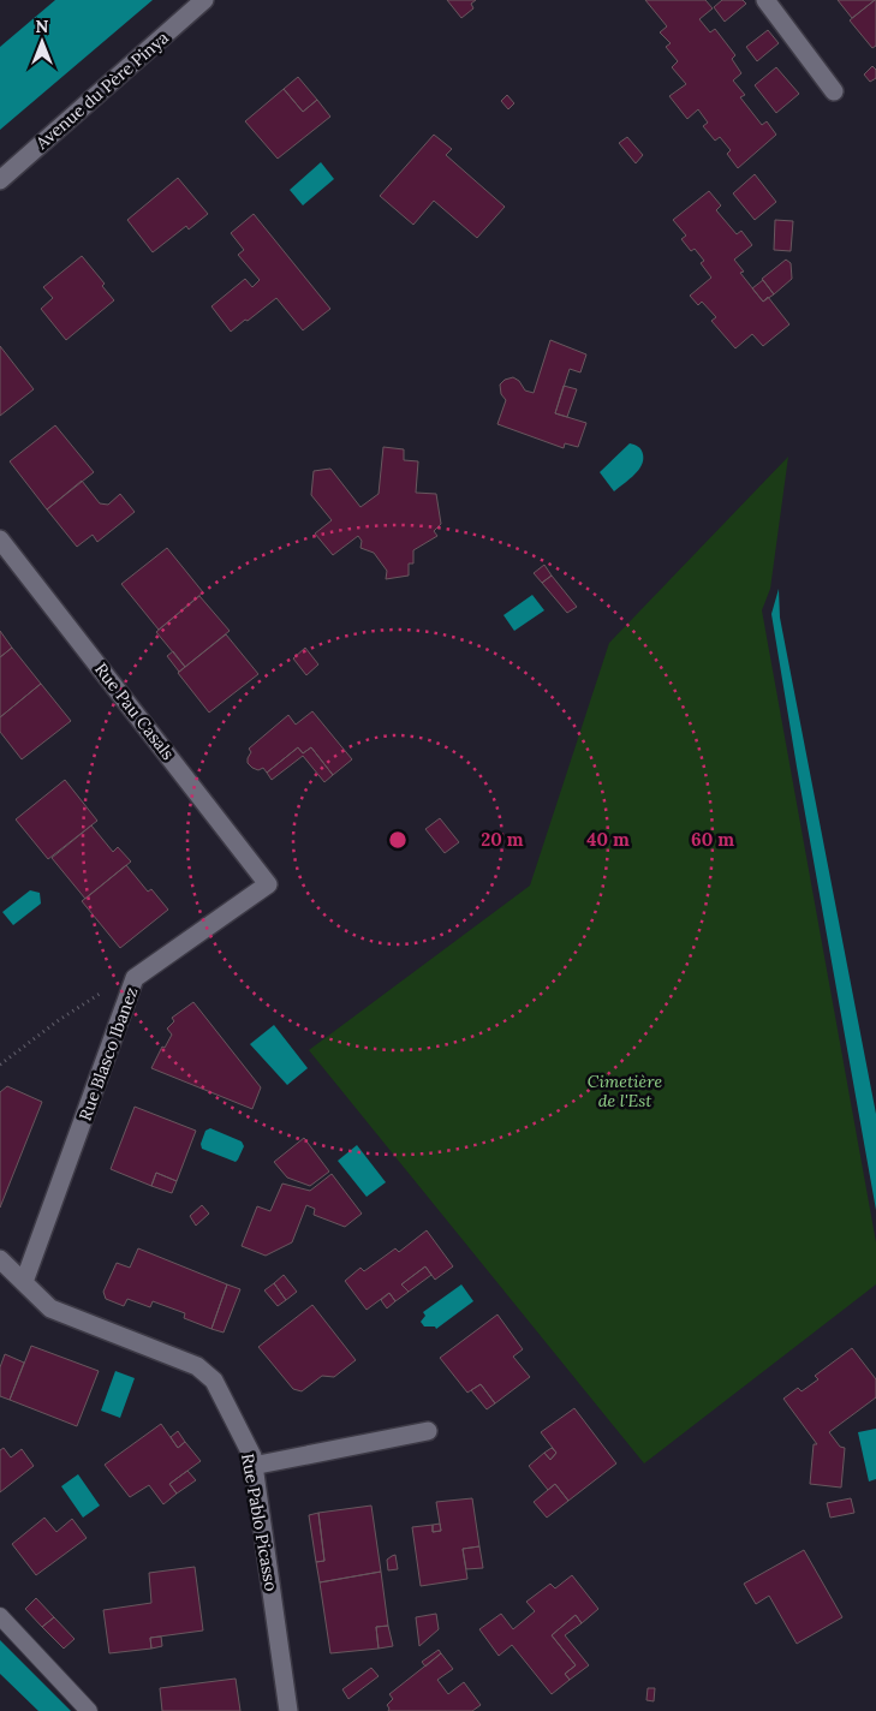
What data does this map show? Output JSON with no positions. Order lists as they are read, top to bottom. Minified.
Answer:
{"streets":{"street":["Avenue du Père Pinya","Rue Pau Casals","Rue Blasco Ibanez","Rue Pablo Picasso"]},"crossings":[["Rue Pau Casals","Rue Blasco Ibanez"],["Rue Blasco Ibanez","Rue Pablo Picasso"]],"parks":["Cimetière de l'Est"],"north":"top","rings":["20 m","40 m","60 m"]}
